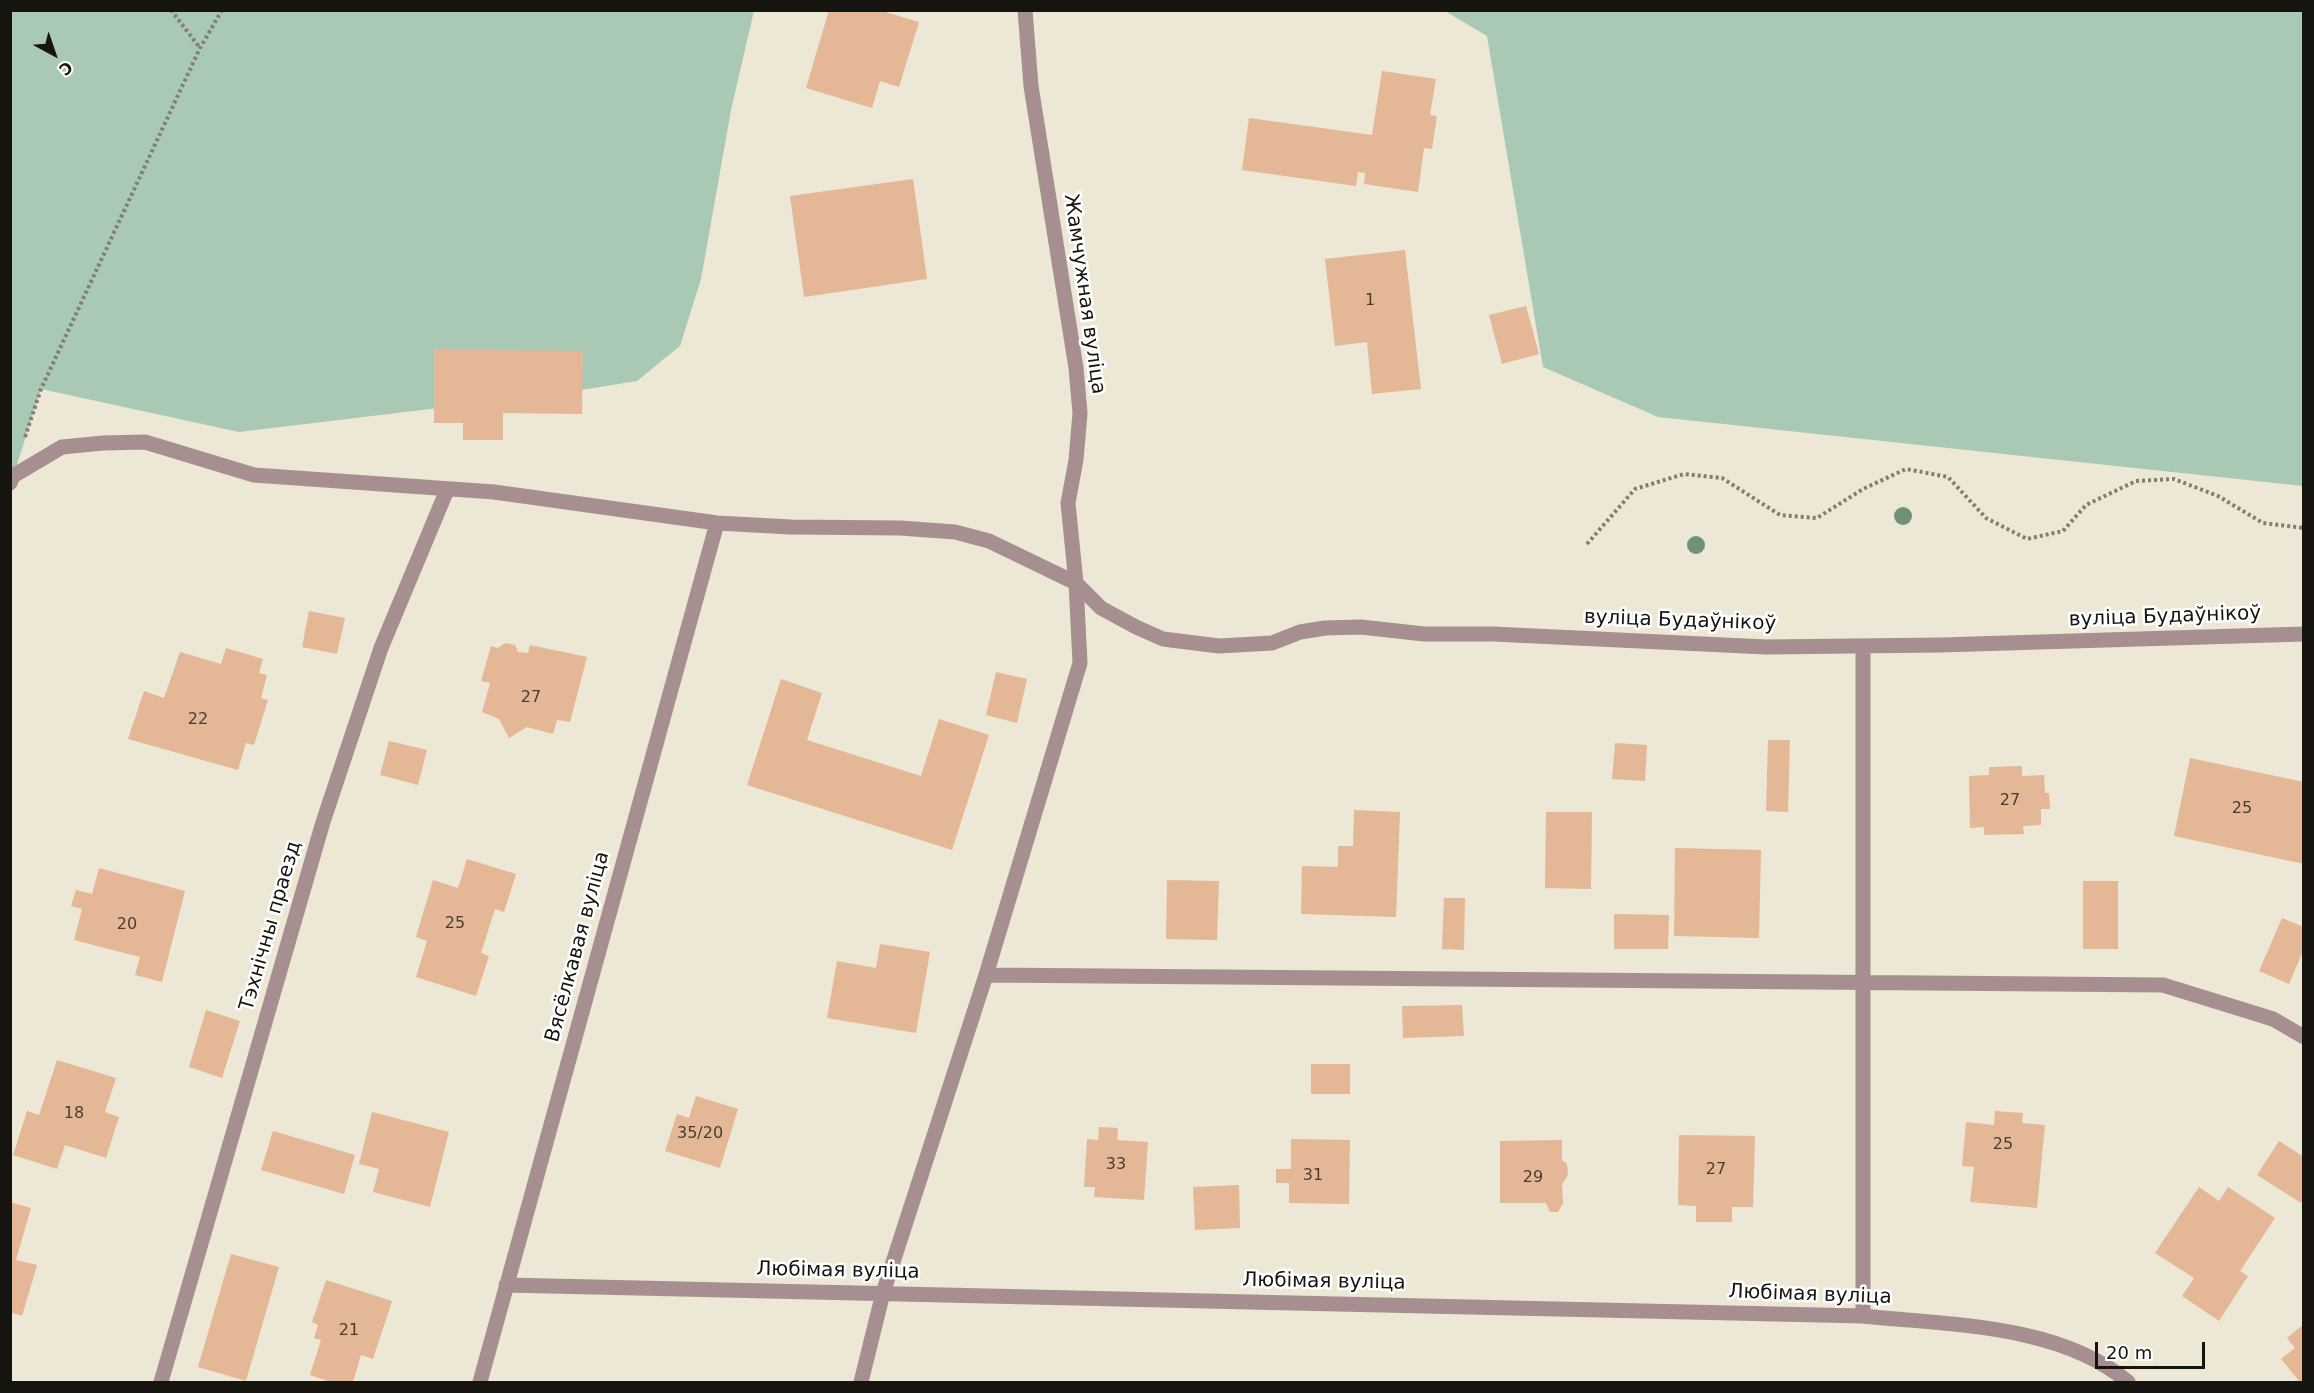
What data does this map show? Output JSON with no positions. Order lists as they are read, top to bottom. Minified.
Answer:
{"streets":{"street":["Жамчужная вуліца","вуліца Будаўнікоў","Тэхнічны праезд","Вясёлкавая вуліца","Любімая вуліца"]},"crossings":[["Жамчужная вуліца","вуліца Будаўнікоў"],["Жамчужная вуліца","Любімая вуліца"],["вуліца Будаўнікоў","Тэхнічны праезд"],["вуліца Будаўнікоў","Вясёлкавая вуліца"],["Вясёлкавая вуліца","Любімая вуліца"]],"house_numbers":["1","27","22","27","25","25","20","18","35/20","25","33","27","31","29","21"],"scale_bar":"20 m","north":"bottom right"}
